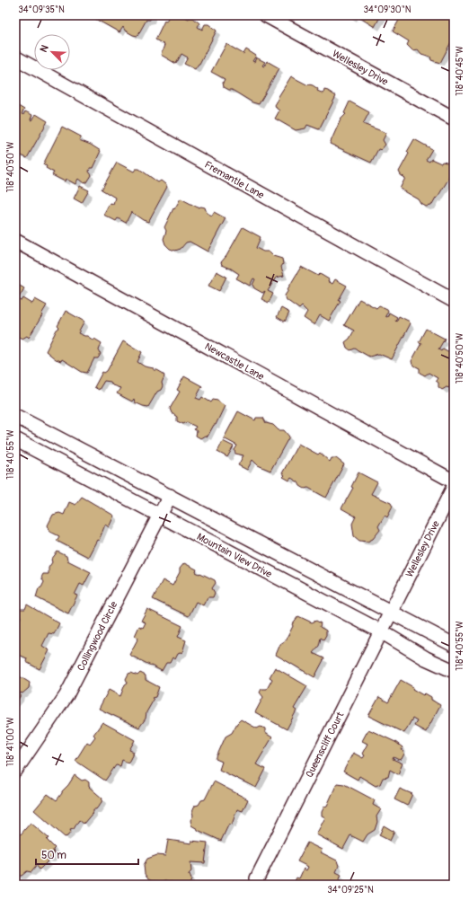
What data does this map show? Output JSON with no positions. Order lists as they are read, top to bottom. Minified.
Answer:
{"streets":{"street":["Wellesley Drive","Fremantle Lane","Newcastle Lane","Mountain View Drive","Collingwood Circle","Queenscliff Court"]},"crossings":[["Wellesley Drive","Queenscliff Court"],["Mountain View Drive","Collingwood Circle"],["Mountain View Drive","Queenscliff Court"]],"scale_bar":"50 m","north":"top left","coordinates":["34°09'35\"N","34°09'30\"N","118°40'45\"W","118°40'50\"W","118°40'55\"W","118°41'00\"W","34°09'25\"N"]}
